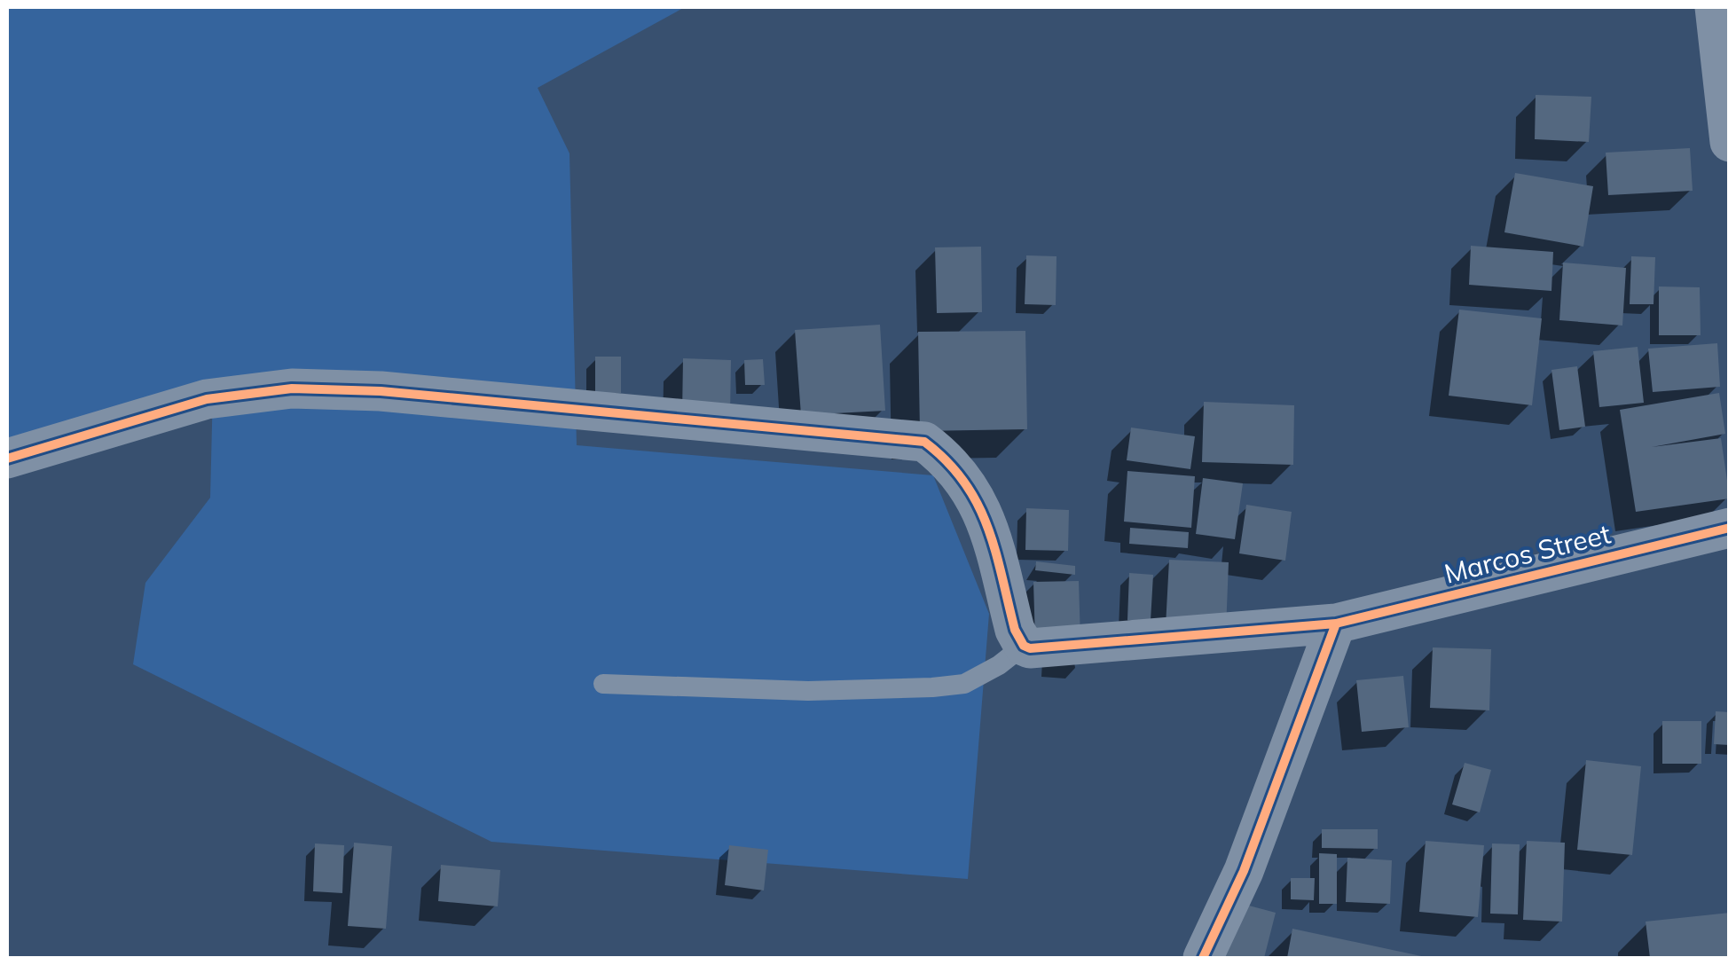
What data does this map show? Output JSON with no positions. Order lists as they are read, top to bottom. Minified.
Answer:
{"streets":{"street":["Marcos Street"]}}
